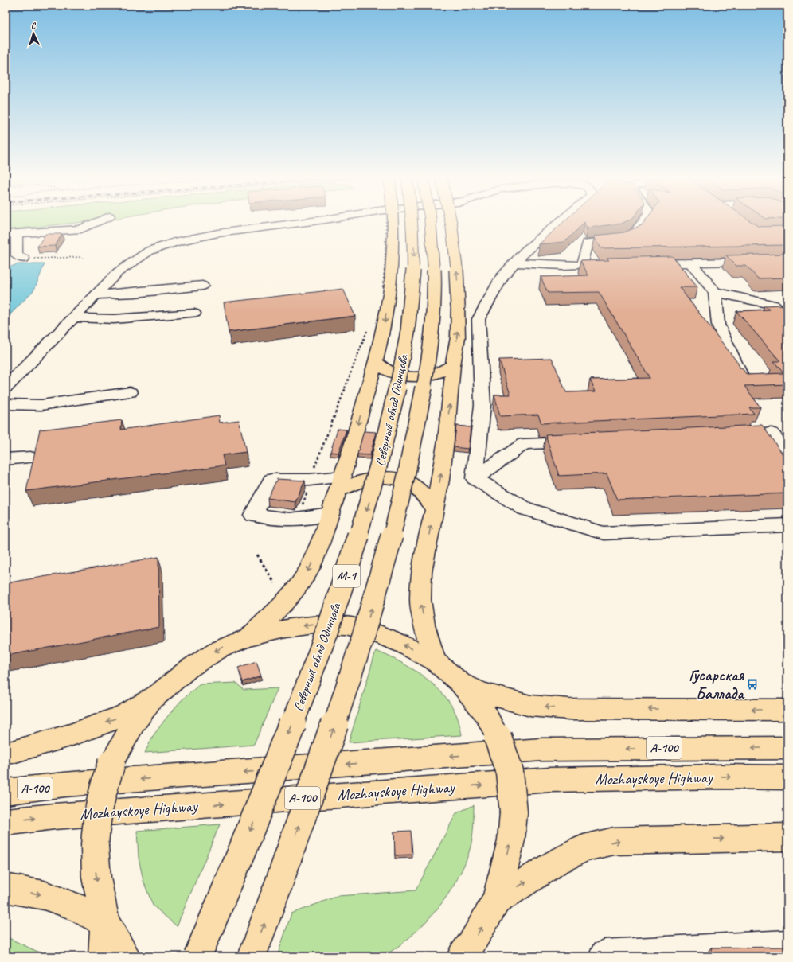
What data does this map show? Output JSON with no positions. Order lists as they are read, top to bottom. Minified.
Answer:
{"streets":{"main road":["Северный обход Одинцова","М-1","А-100","Mozhayskoye Highway"]},"places":{"bus stop":["Гусарская Баллада"]},"north":"top"}
